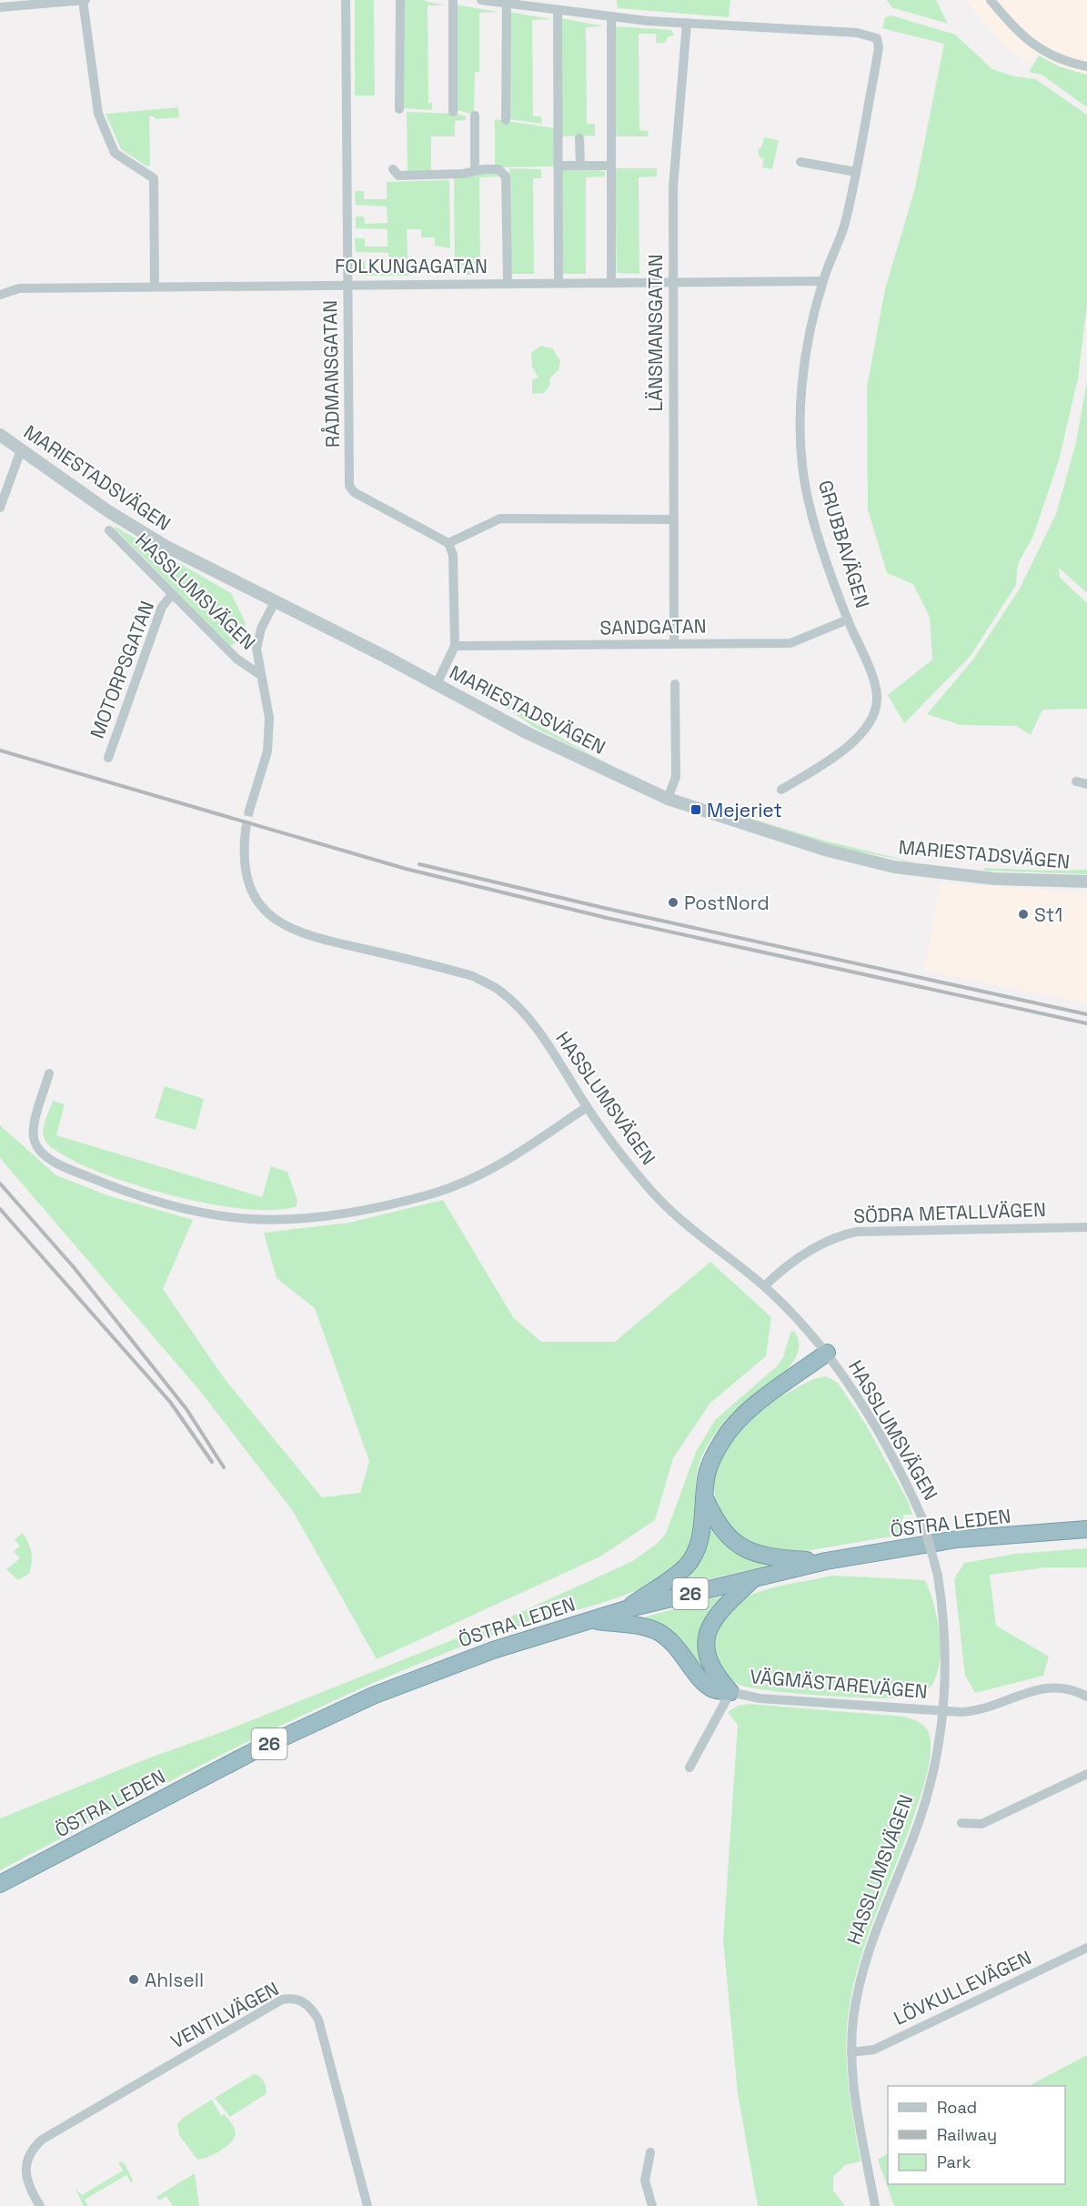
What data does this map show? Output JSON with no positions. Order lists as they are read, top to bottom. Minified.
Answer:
{"streets":{"highway":["ÖSTRA LEDEN","26"],"street":["FOLKUNGAGATAN","LÄNSMANSGATAN","RÅDMANSGATAN","MARIESTADSVÄGEN","GRUBBAVÄGEN","HASSLUMSVÄGEN","SANDGATAN","MOTORPSGATAN","SÖDRA METALLVÄGEN","VÄGMÄSTAREVÄGEN","LÖVKULLEVÄGEN","VENTILVÄGEN"]},"crossings":[["FOLKUNGAGATAN","LÄNSMANSGATAN"],["FOLKUNGAGATAN","RÅDMANSGATAN"],["FOLKUNGAGATAN","GRUBBAVÄGEN"],["LÄNSMANSGATAN","GRUBBAVÄGEN"],["LÄNSMANSGATAN","SANDGATAN"],["MARIESTADSVÄGEN","HASSLUMSVÄGEN"],["GRUBBAVÄGEN","SANDGATAN"],["HASSLUMSVÄGEN","MOTORPSGATAN"],["HASSLUMSVÄGEN","SÖDRA METALLVÄGEN"],["HASSLUMSVÄGEN","VÄGMÄSTAREVÄGEN"],["HASSLUMSVÄGEN","LÖVKULLEVÄGEN"]],"places":{"transit":["Mejeriet"],"other":["PostNord","St1","Ahlsell"]},"legend":["Road","Railway","Park"]}
